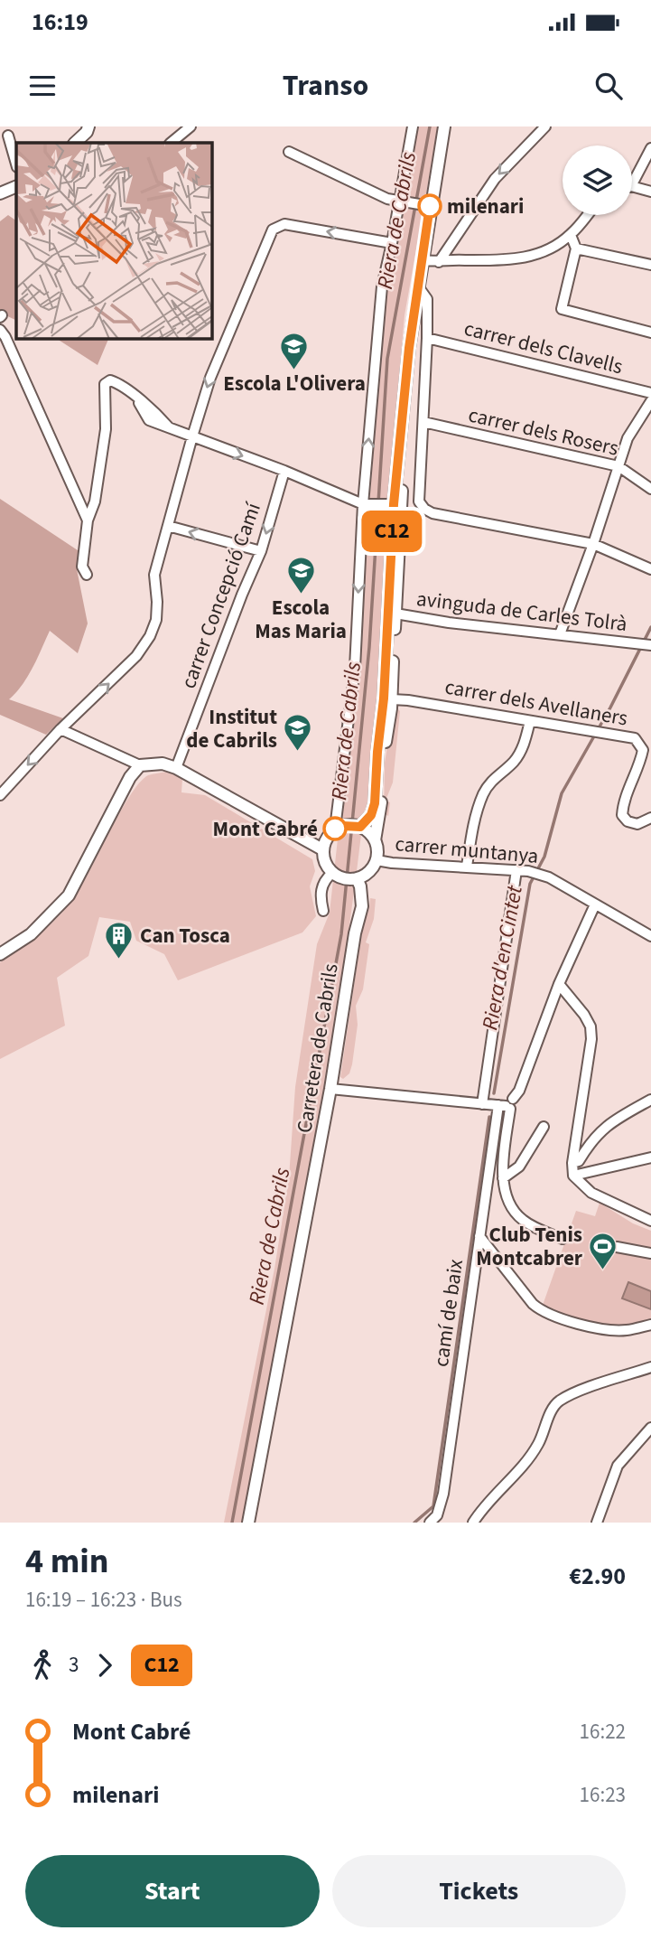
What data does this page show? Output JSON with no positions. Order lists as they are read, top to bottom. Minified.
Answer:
{"streets":{"street":["carrer dels Clavells","carrer dels Rosers","carrer Concepció Camí","avinguda de Carles Tolrà","carrer dels Avellaners","carrer muntanya","Carretera de Cabrils","camí de baix"]},"crossings":[["carrer muntanya","Carretera de Cabrils"],["carrer muntanya","camí de baix"]],"water":["Riera de Cabrils","Riera d'en Cintet"],"places":{"other":["milenari","Mont Cabré"],"school or university":["Escola L'Olivera","Escola Mas Maria","Institut de Cabrils"],"building":["Can Tosca"],"sports":["Club Tenis Montcabrer"]},"lines":["bus line C12"],"page":{"status":"16:19","header":"Transo","on_map":"C12","heading":["4 min","16:19 – 16:23 · Bus","€2.90"],"legs":["3","C12"],"list":[{"name":"Mont Cabré","value":"16:22"},{"name":"milenari","value":"16:23"}],"buttons":["Start","Tickets"]}}
